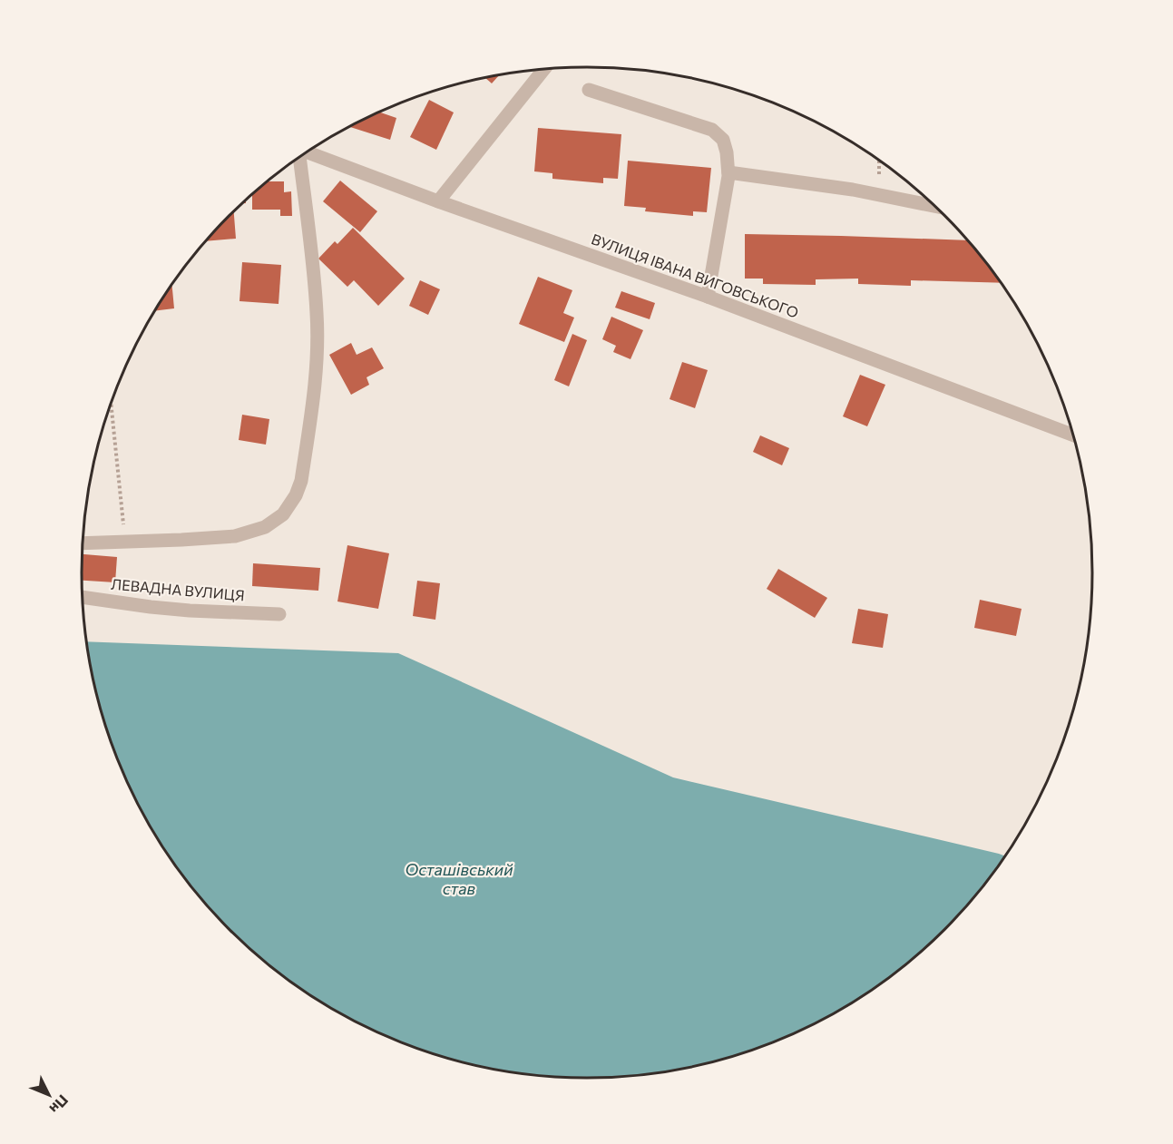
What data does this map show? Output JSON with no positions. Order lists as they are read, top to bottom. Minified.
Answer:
{"streets":{"street":["ВУЛИЦЯ ІВАНА ВИГОВСЬКОГО","ЛЕВАДНА ВУЛИЦЯ"]},"water":["Осташівський став"],"north":"bottom right"}
